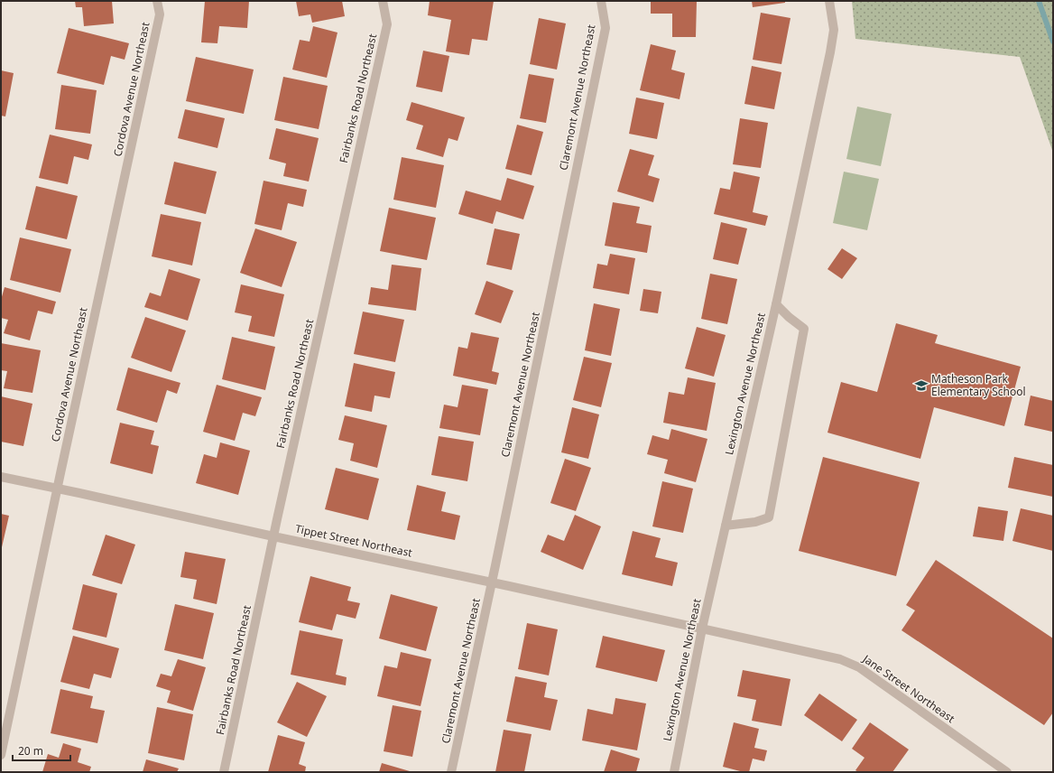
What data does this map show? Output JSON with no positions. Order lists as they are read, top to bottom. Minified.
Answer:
{"streets":{"street":["Cordova Avenue Northeast","Claremont Avenue Northeast","Fairbanks Road Northeast","Lexington Avenue Northeast","Tippet Street Northeast","Jane Street Northeast"]},"crossings":[["Cordova Avenue Northeast","Tippet Street Northeast"],["Claremont Avenue Northeast","Tippet Street Northeast"],["Fairbanks Road Northeast","Tippet Street Northeast"],["Lexington Avenue Northeast","Tippet Street Northeast"],["Lexington Avenue Northeast","Jane Street Northeast"],["Tippet Street Northeast","Jane Street Northeast"]],"places":{"school or university":["Matheson Park Elementary School"]},"scale_bar":"20 m"}
